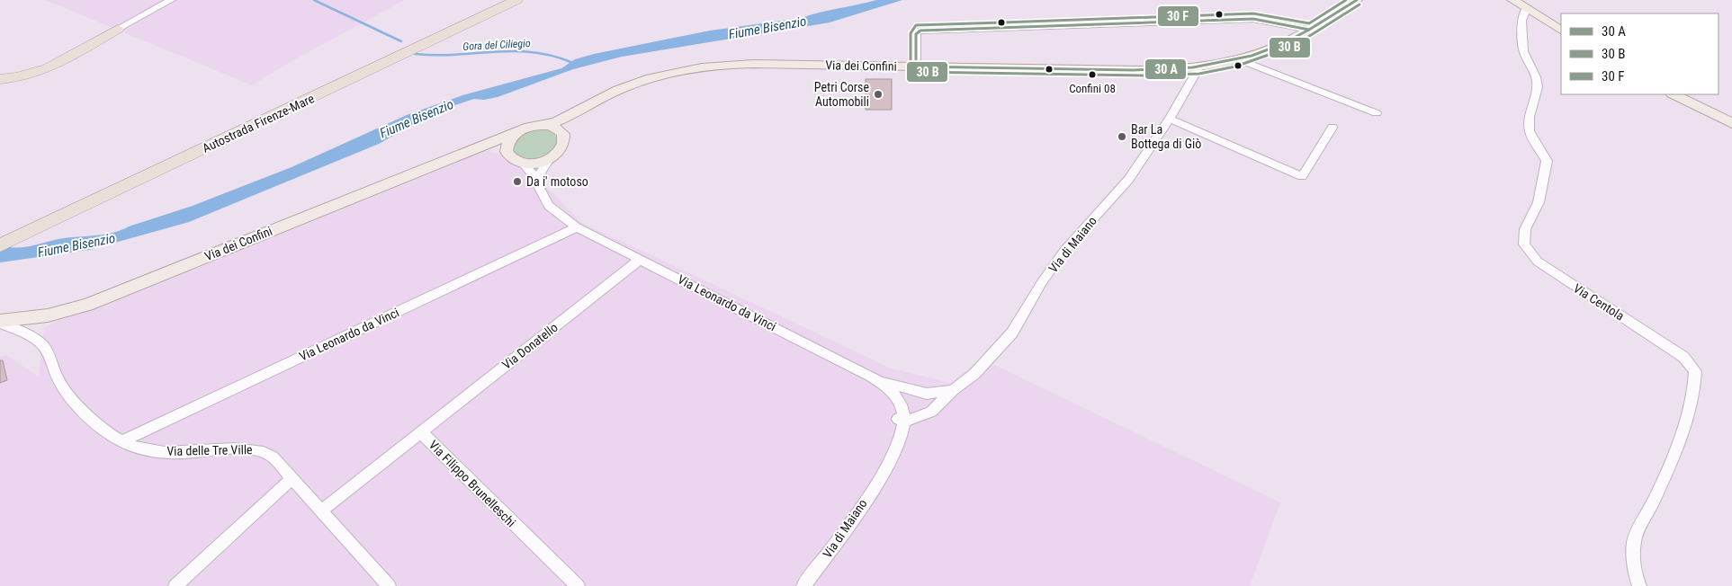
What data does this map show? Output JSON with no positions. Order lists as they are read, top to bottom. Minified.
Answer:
{"streets":{"highway":["Autostrada Firenze-Mare"],"main road":["Via dei Confini"],"street":["Via di Maiano","Via Centola","Via Leonardo da Vinci","Via Donatello","Via delle Tre Ville","Via Filippo Brunelleschi"]},"crossings":[["Via dei Confini","Via di Maiano"],["Via dei Confini","Via Leonardo da Vinci"],["Via dei Confini","Via delle Tre Ville"],["Via di Maiano","Via Leonardo da Vinci"],["Via Leonardo da Vinci","Via Donatello"],["Via Leonardo da Vinci","Via delle Tre Ville"],["Via Donatello","Via Filippo Brunelleschi"],["Via delle Tre Ville","Via Filippo Brunelleschi"]],"water":["Fiume Bisenzio","Gora del Ciliegio"],"places":["Confini 08","Petri Corse Automobili","Bar La Bottega di Giò","Da i' motoso"],"legend":["30 A","30 B","30 F"]}
